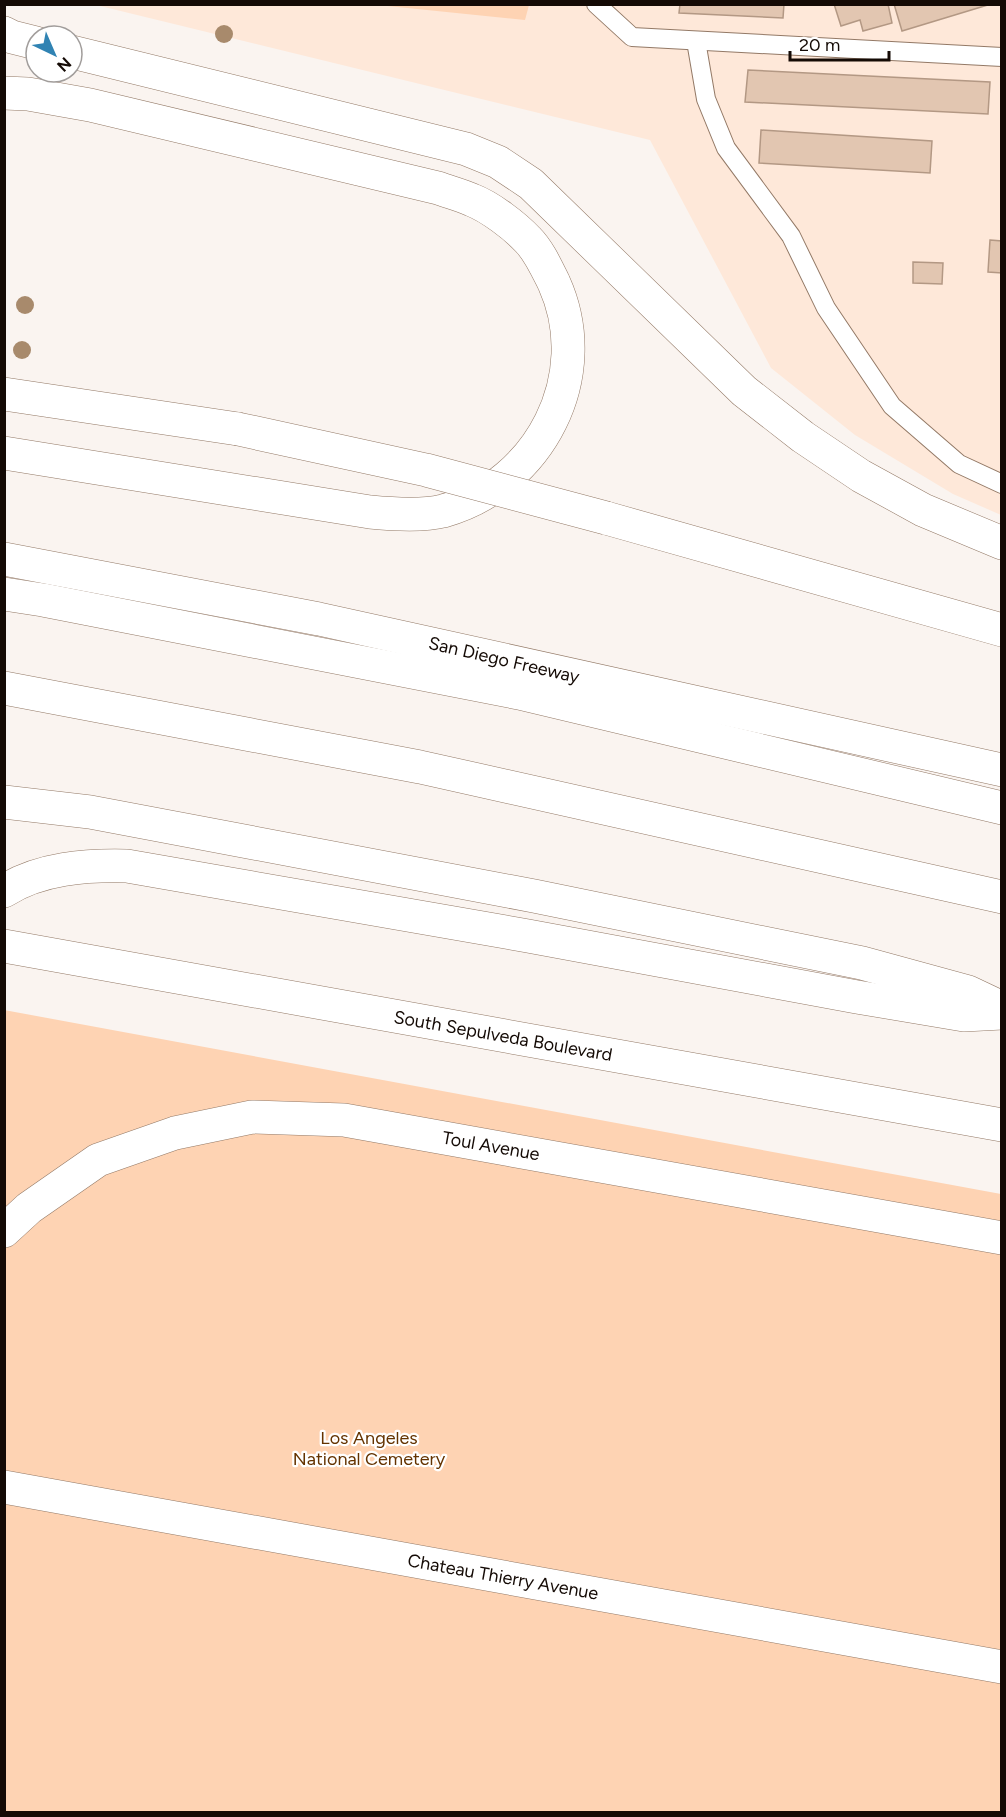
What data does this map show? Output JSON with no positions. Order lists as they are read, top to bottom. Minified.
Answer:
{"streets":{"main road":["San Diego Freeway","South Sepulveda Boulevard","Toul Avenue","Chateau Thierry Avenue"]},"parks":["Los Angeles National Cemetery"],"scale_bar":"20 m","north":"bottom right"}
